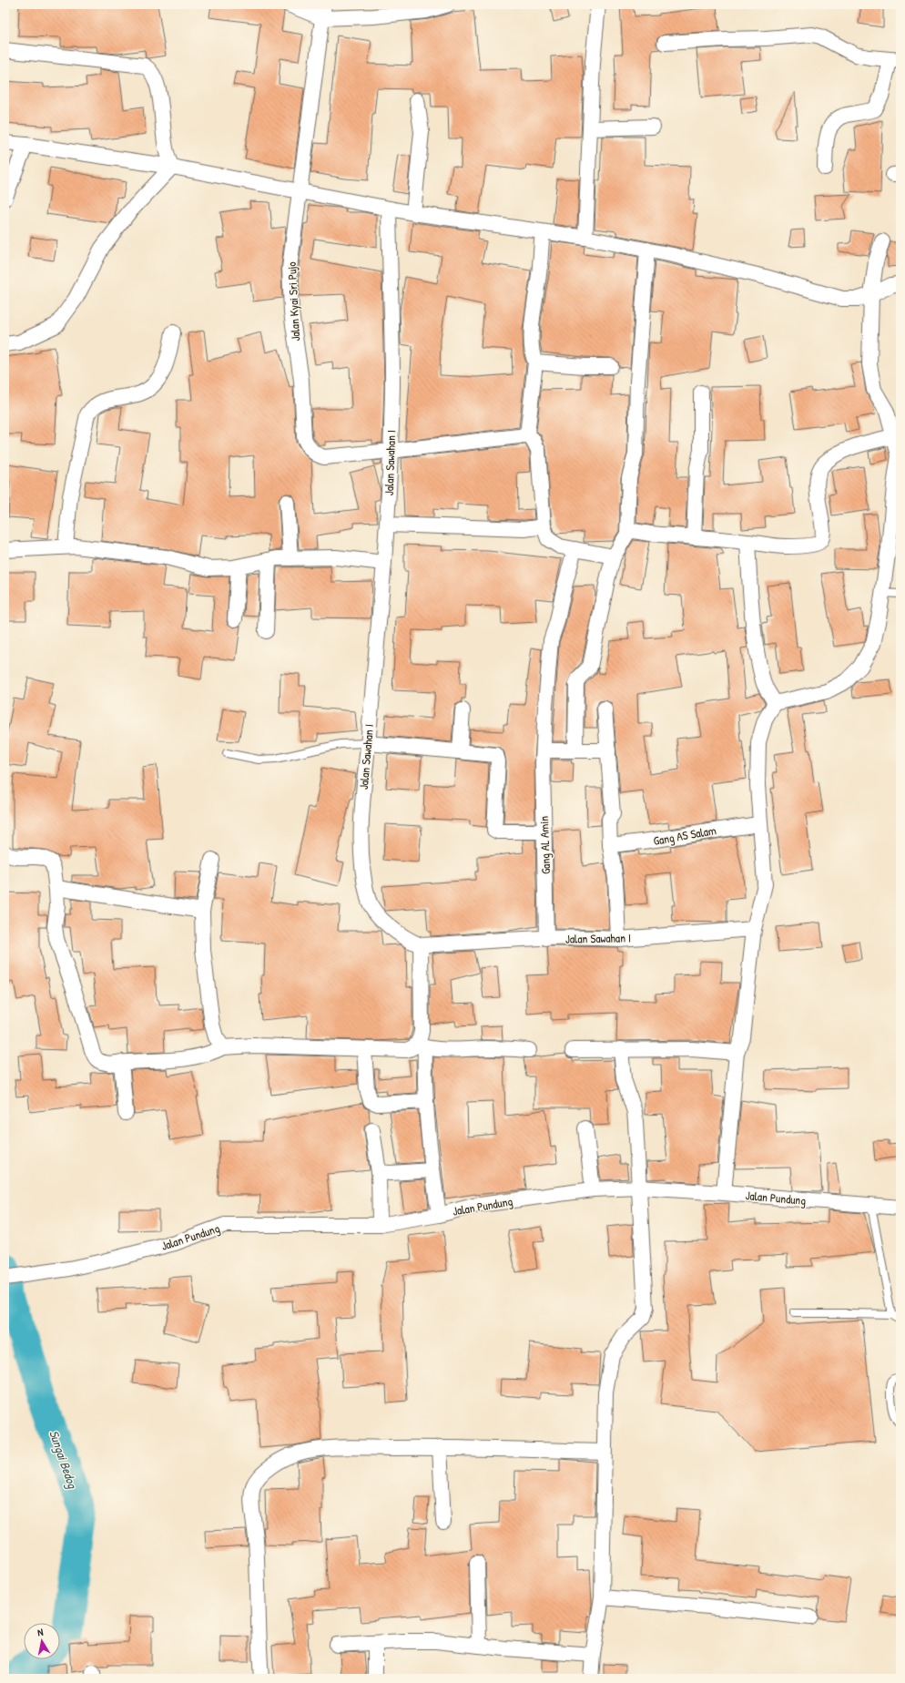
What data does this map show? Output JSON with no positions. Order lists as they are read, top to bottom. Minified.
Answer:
{"streets":{"street":["Jalan Kyai Sri Pujo","Jalan Sawahan I","Gang AS Salam","Gang AL Amin","Jalan Pundung"]},"crossings":[["Jalan Kyai Sri Pujo","Jalan Sawahan I"],["Jalan Sawahan I","Gang AL Amin"]],"water":["Sungai Bedog"],"north":"top"}
